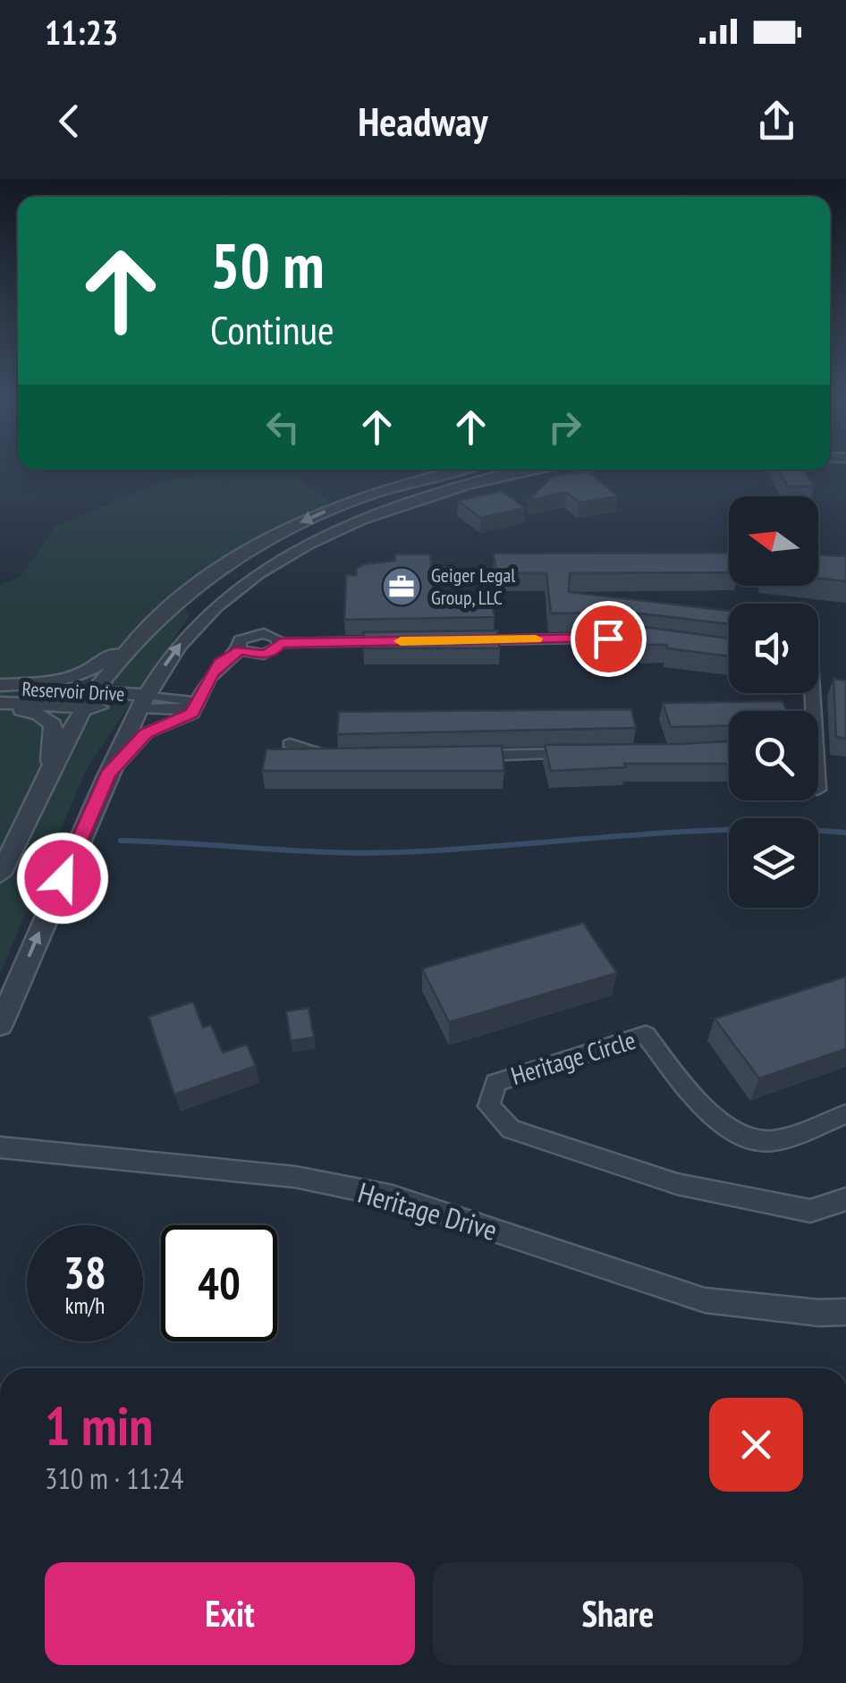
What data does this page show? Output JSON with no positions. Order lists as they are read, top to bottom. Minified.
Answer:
{"streets":{"street":["Reservoir Drive","Heritage Circle","Heritage Drive"]},"places":{"office":["Geiger Legal Group, LLC"]},"north":"left","page":{"status":"11:23","header":"Headway","turn":["50 m","Continue"],"speed":"38 km/h","limit":"40","heading":["1 min","310 m · 11:24"],"buttons":["Exit","Share"]}}
